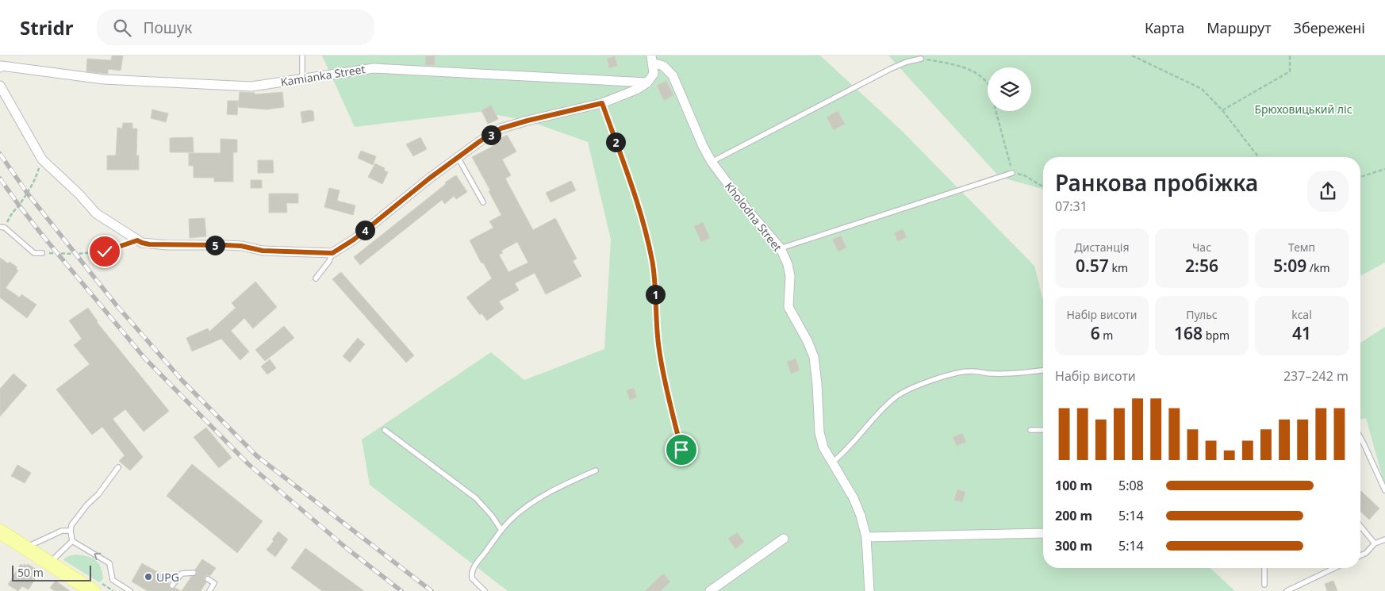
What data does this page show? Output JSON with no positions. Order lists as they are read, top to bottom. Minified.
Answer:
{"streets":{"street":["Kamianka Street","Kholodna Street"]},"crossings":[["Kamianka Street","Kholodna Street"]],"parks":["Брюховицький ліс"],"places":["UPG"],"scale_bar":"50 m","page":{"header":"Stridr","search":"Пошук","nav":["Карта","Маршрут","Збережені"],"pins":["3","2","4","5","1"],"heading":["Ранкова пробіжка","07:31"],"stats":[["Дистанція","0.57 km"],["Час","2:56"],["Темп","5:09 /km"],["Набір висоти","6 m"],["Пульс","168 bpm"],["kcal","41"]],"chart":["Набір висоти","237–242 m"],"list":[{"name":"100 m","note":"5:08"},{"name":"200 m","note":"5:14"},{"name":"300 m","note":"5:14"}],"scale":"50 m"}}
